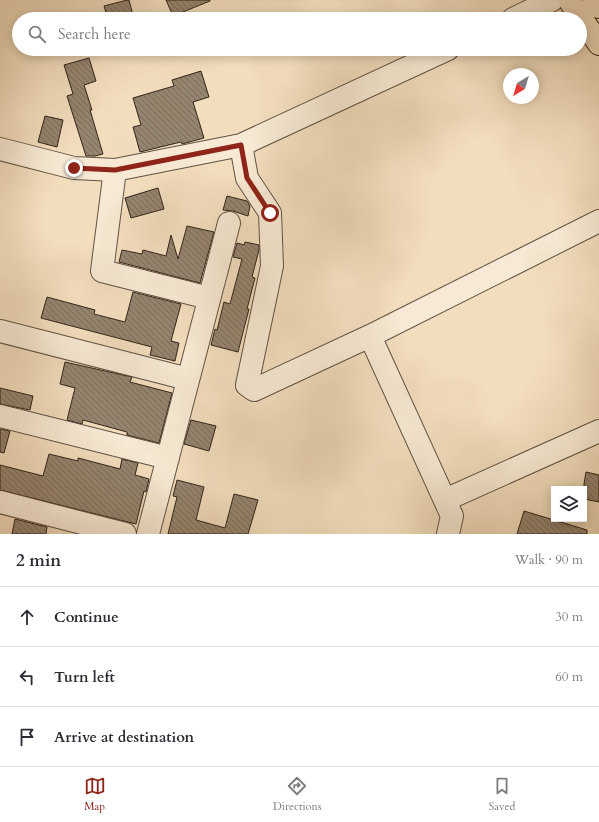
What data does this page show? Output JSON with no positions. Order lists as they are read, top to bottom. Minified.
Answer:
{"north":"bottom left","page":{"search":"Search here","heading":["2 min","Walk · 90 m"],"list":[["Continue","30 m"],["Turn left","60 m"],"Arrive at destination"],"nav":["Map","Directions","Saved"]}}
